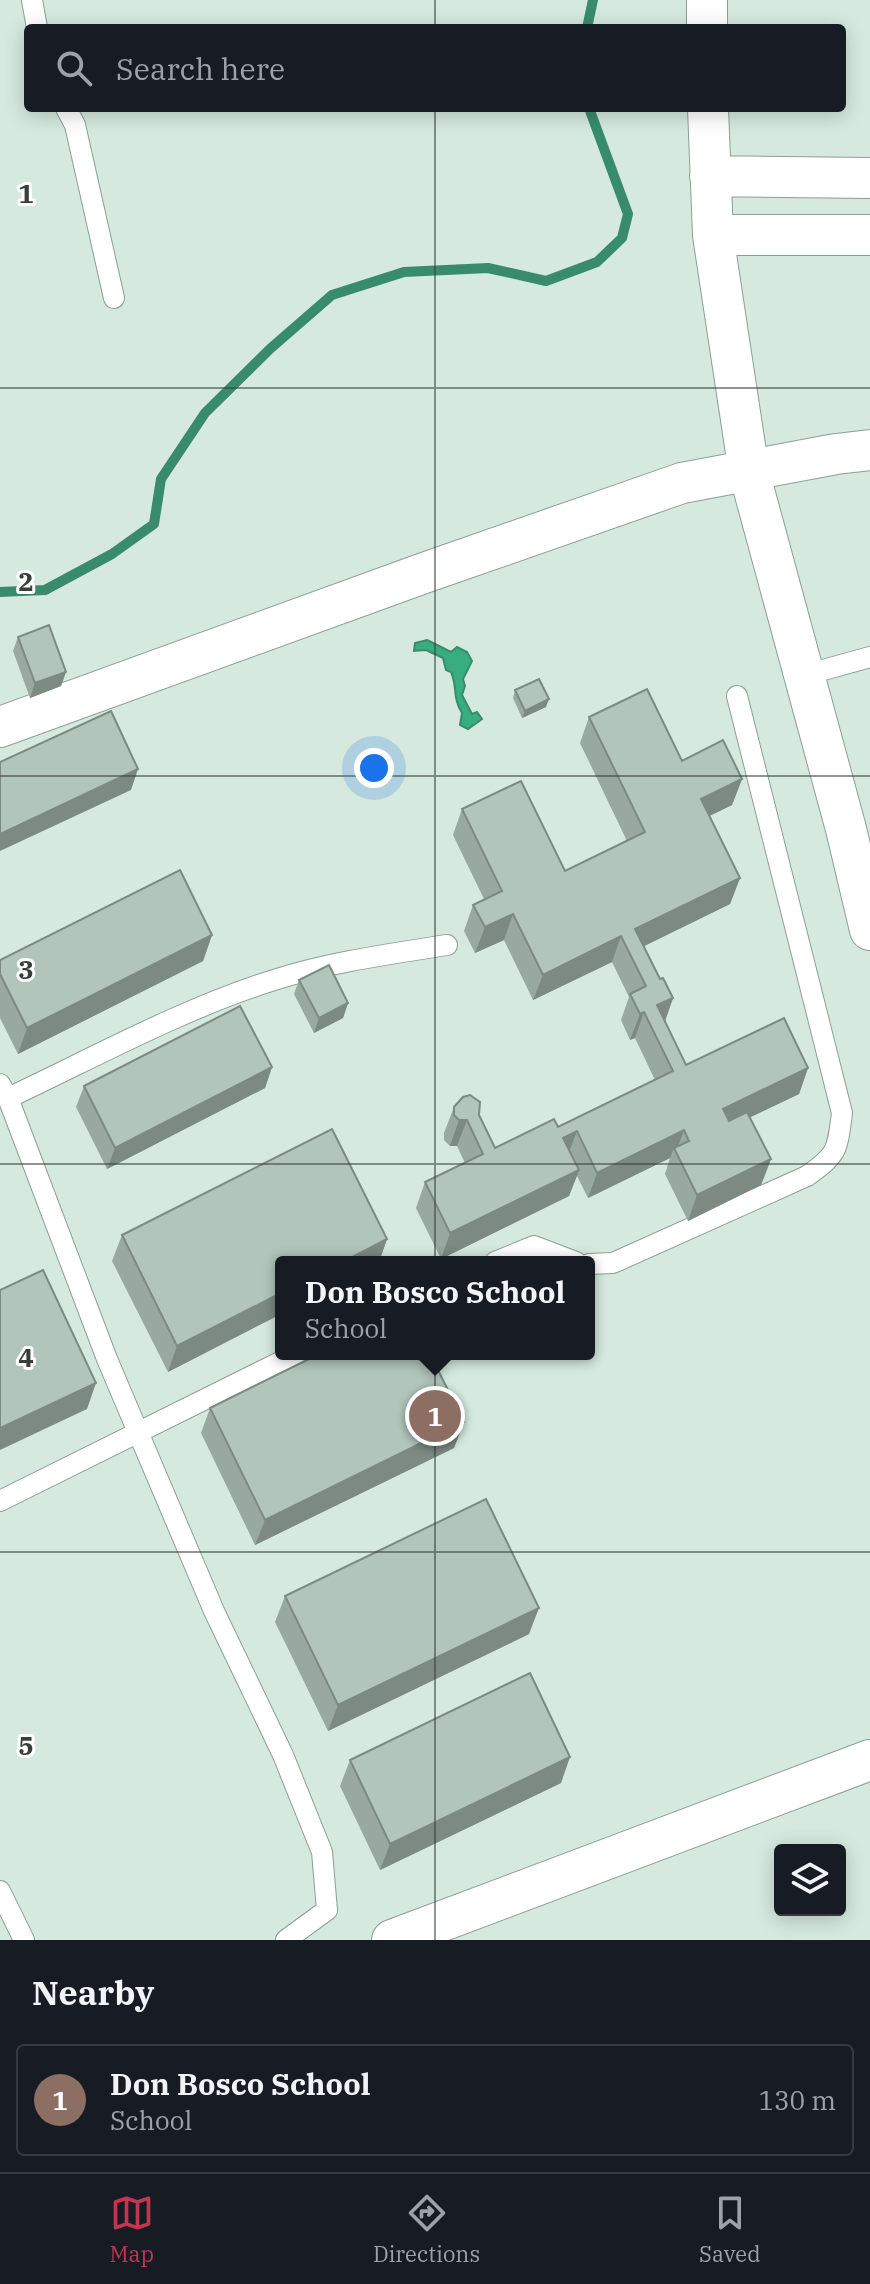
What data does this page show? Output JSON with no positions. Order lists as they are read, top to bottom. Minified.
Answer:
{"page":{"search":"Search here","popup":["Don Bosco School","School"],"pins":"1","heading":"Nearby","list":[{"mark":"1","name":"Don Bosco School","note":"School","value":"130 m"}],"nav":["Map","Directions","Saved"]},"grid":{"rows":["1","2","3","4","5"]}}
